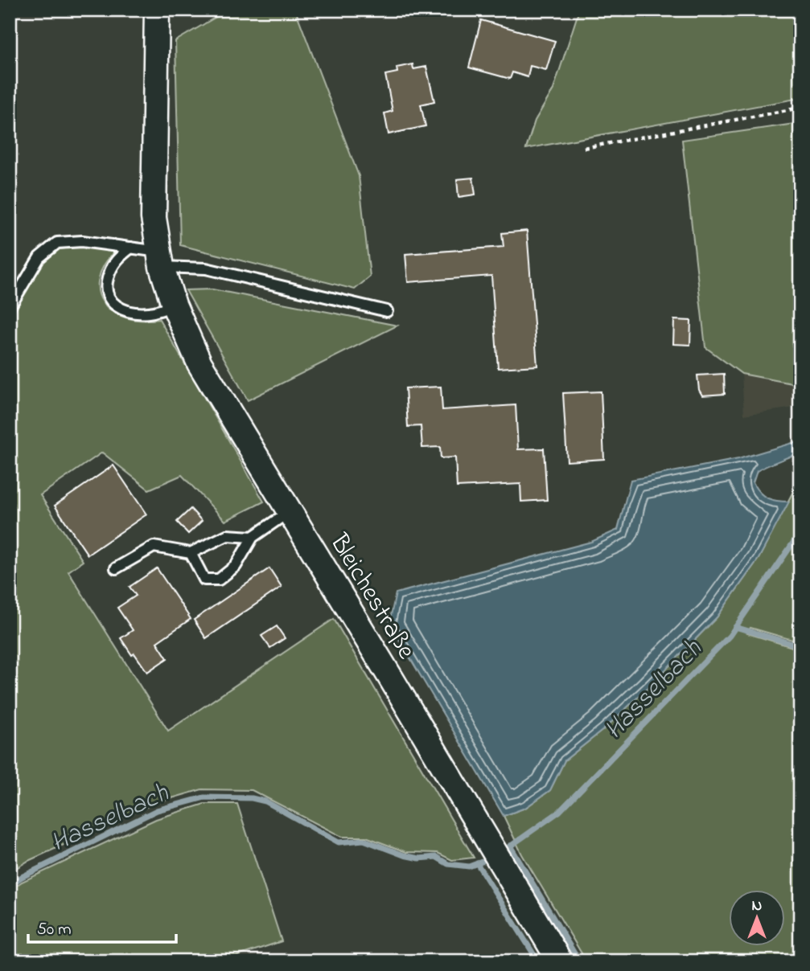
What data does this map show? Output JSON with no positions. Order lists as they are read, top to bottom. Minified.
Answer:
{"streets":{"street":["Bleichestraße"]},"water":["Hasselbach"],"scale_bar":"50 m","north":"top"}
